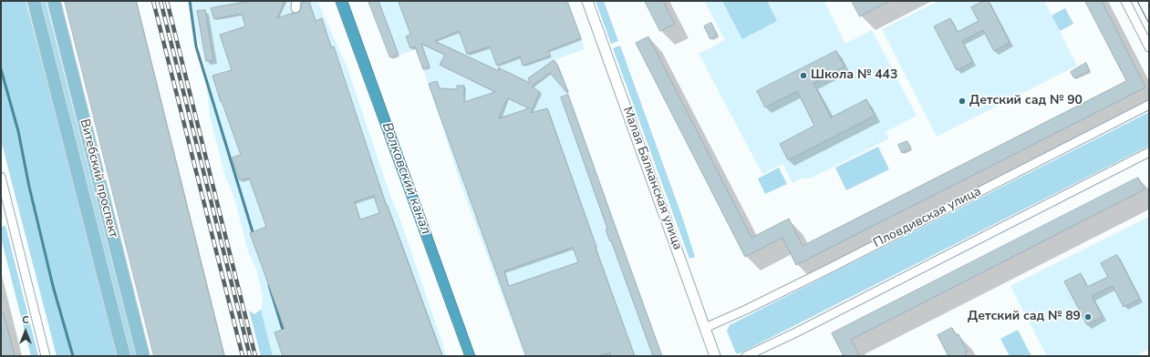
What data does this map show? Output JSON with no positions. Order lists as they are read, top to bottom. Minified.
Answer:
{"streets":{"main road":["Витебский проспект"],"street":["Малая Балканская улица","Пловдивская улица"]},"crossings":[["Малая Балканская улица","Пловдивская улица"]],"water":["Волковский канал"],"places":["Школа № 443","Детский сад № 90","Детский сад № 89"],"north":"top"}
